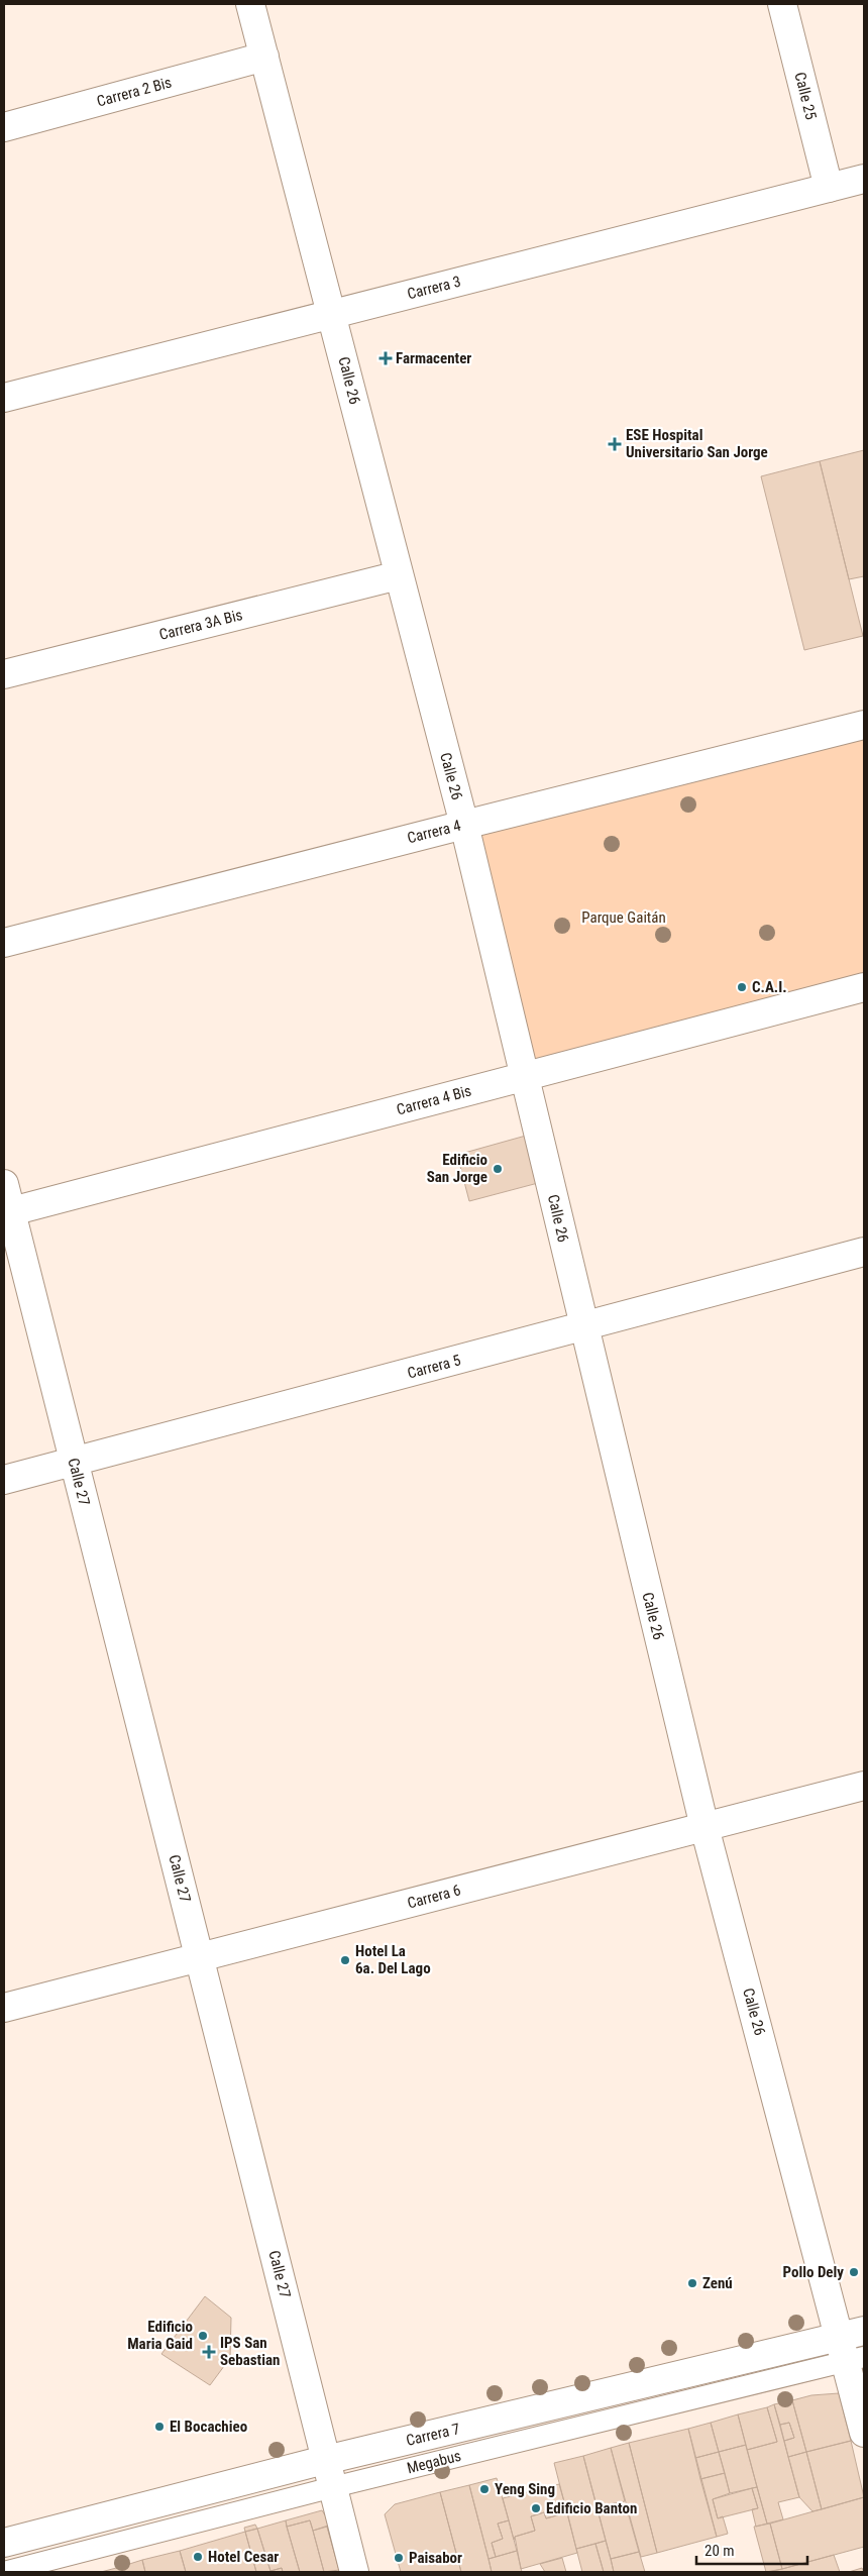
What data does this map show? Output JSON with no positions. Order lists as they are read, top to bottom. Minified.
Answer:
{"streets":{"street":["Carrera 2 Bis","Calle 25","Carrera 3","Calle 26","Carrera 3A Bis","Carrera 4","Carrera 4 Bis","Carrera 5","Calle 27","Carrera 6","Carrera 7"],"lane":["Megabus"]},"crossings":[["Carrera 2 Bis","Calle 26"],["Calle 25","Carrera 3"],["Carrera 3","Calle 26"],["Calle 26","Carrera 3A Bis"],["Calle 26","Carrera 4"],["Calle 26","Carrera 4 Bis"],["Calle 26","Carrera 5"],["Calle 26","Carrera 6"],["Calle 26","Carrera 7"],["Calle 26","Megabus"],["Carrera 4 Bis","Calle 27"],["Carrera 5","Calle 27"],["Calle 27","Carrera 6"],["Calle 27","Carrera 7"],["Calle 27","Megabus"],["Carrera 7","Megabus"]],"parks":["Parque Gaitán"],"places":{"health":["Farmacenter","ESE Hospital Universitario San Jorge","IPS San Sebastian"],"other":["C.A.I.","Edificio San Jorge","Hotel La 6a. Del Lago","Pollo Dely","Zenú","Edificio Maria Gaid","El Bocachieo","Yeng Sing","Edificio Banton","Hotel Cesar","Paisabor"]},"scale_bar":"20 m"}
